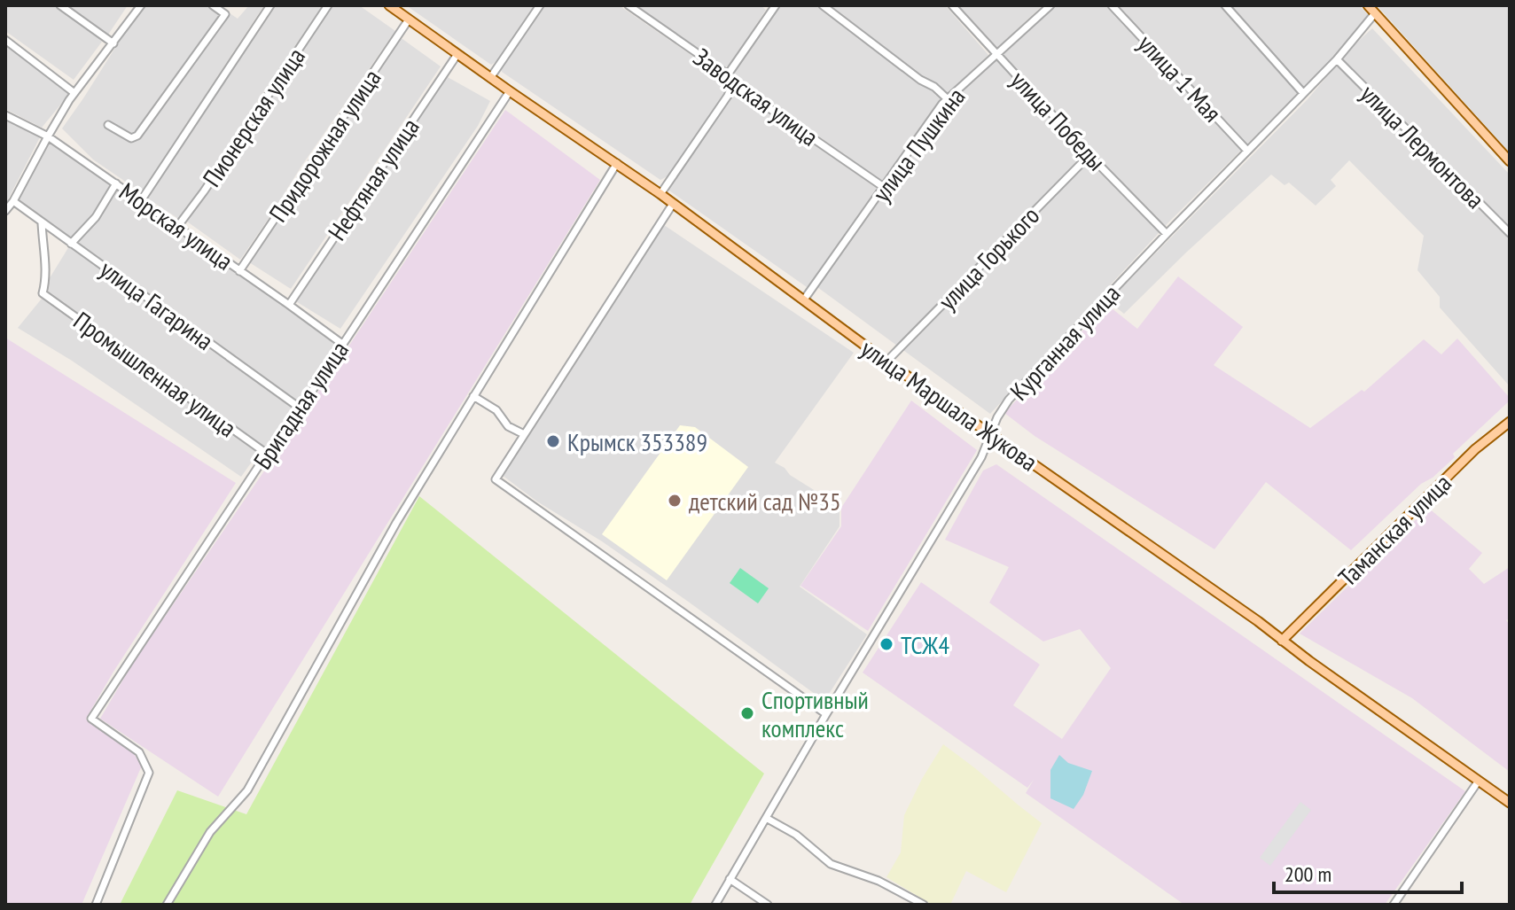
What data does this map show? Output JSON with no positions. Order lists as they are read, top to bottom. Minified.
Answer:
{"streets":{"main road":["улица Маршала Жукова","Таманская улица"],"street":["улица 1 Мая","Заводская улица","Пионерская улица","улица Победы","улица Пушкина","Придорожная улица","улица Лермонтова","Нефтяная улица","Морская улица","улица Горького","улица Гагарина","Курганная улица","Промышленная улица","Бригадная улица"]},"crossings":[["улица 1 Мая","Курганная улица"],["Заводская улица","улица Пушкина"],["Пионерская улица","Морская улица"],["улица Победы","улица Пушкина"],["улица Победы","улица Горького"],["улица Победы","Курганная улица"],["улица Пушкина","улица Маршала Жукова"],["Придорожная улица","Морская улица"],["Придорожная улица","улица Маршала Жукова"],["улица Лермонтова","Курганная улица"],["Нефтяная улица","Морская улица"],["Нефтяная улица","улица Маршала Жукова"],["Морская улица","Бригадная улица"],["улица Горького","улица Маршала Жукова"],["улица Гагарина","Промышленная улица"],["улица Гагарина","Бригадная улица"],["Курганная улица","улица Маршала Жукова"],["Промышленная улица","Бригадная улица"],["Бригадная улица","улица Маршала Жукова"],["улица Маршала Жукова","Таманская улица"]],"places":["Крымск 353389","детский сад №35","ТСЖ4","Спортивный комплекс"],"scale_bar":"200 m"}
